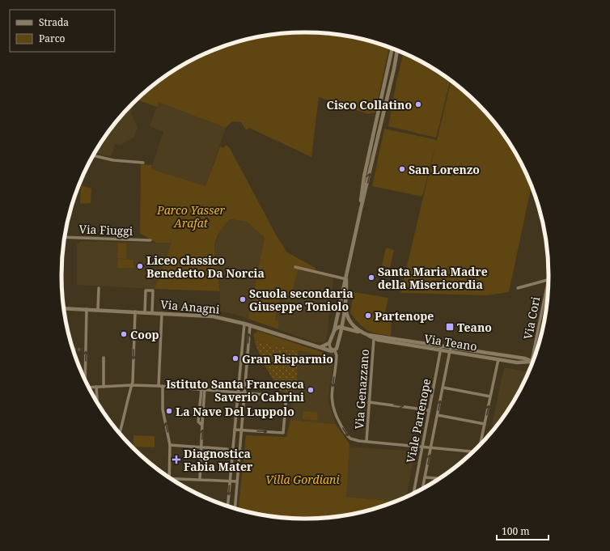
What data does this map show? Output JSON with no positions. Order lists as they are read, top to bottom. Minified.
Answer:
{"streets":{"street":["Via Fiuggi","Via Anagni","Via Cori","Via Teano","Via Genazzano","Viale Partenope"]},"crossings":[["Via Cori","Via Teano"],["Via Teano","Via Genazzano"],["Via Teano","Viale Partenope"]],"parks":["Parco Yasser Arafat","Villa Gordiani"],"places":{"other":["Cisco Collatino","San Lorenzo","Liceo classico Benedetto Da Norcia","Santa Maria Madre della Misericordia","Scuola secondaria Giuseppe Toniolo","Partenope","Coop","Gran Risparmio","Istituto Santa Francesca Saverio Cabrini","La Nave Del Luppolo"],"transit":["Teano"],"health":["Diagnostica Fabia Mater"]},"legend":["Strada","Parco"],"scale_bar":"100 m"}
